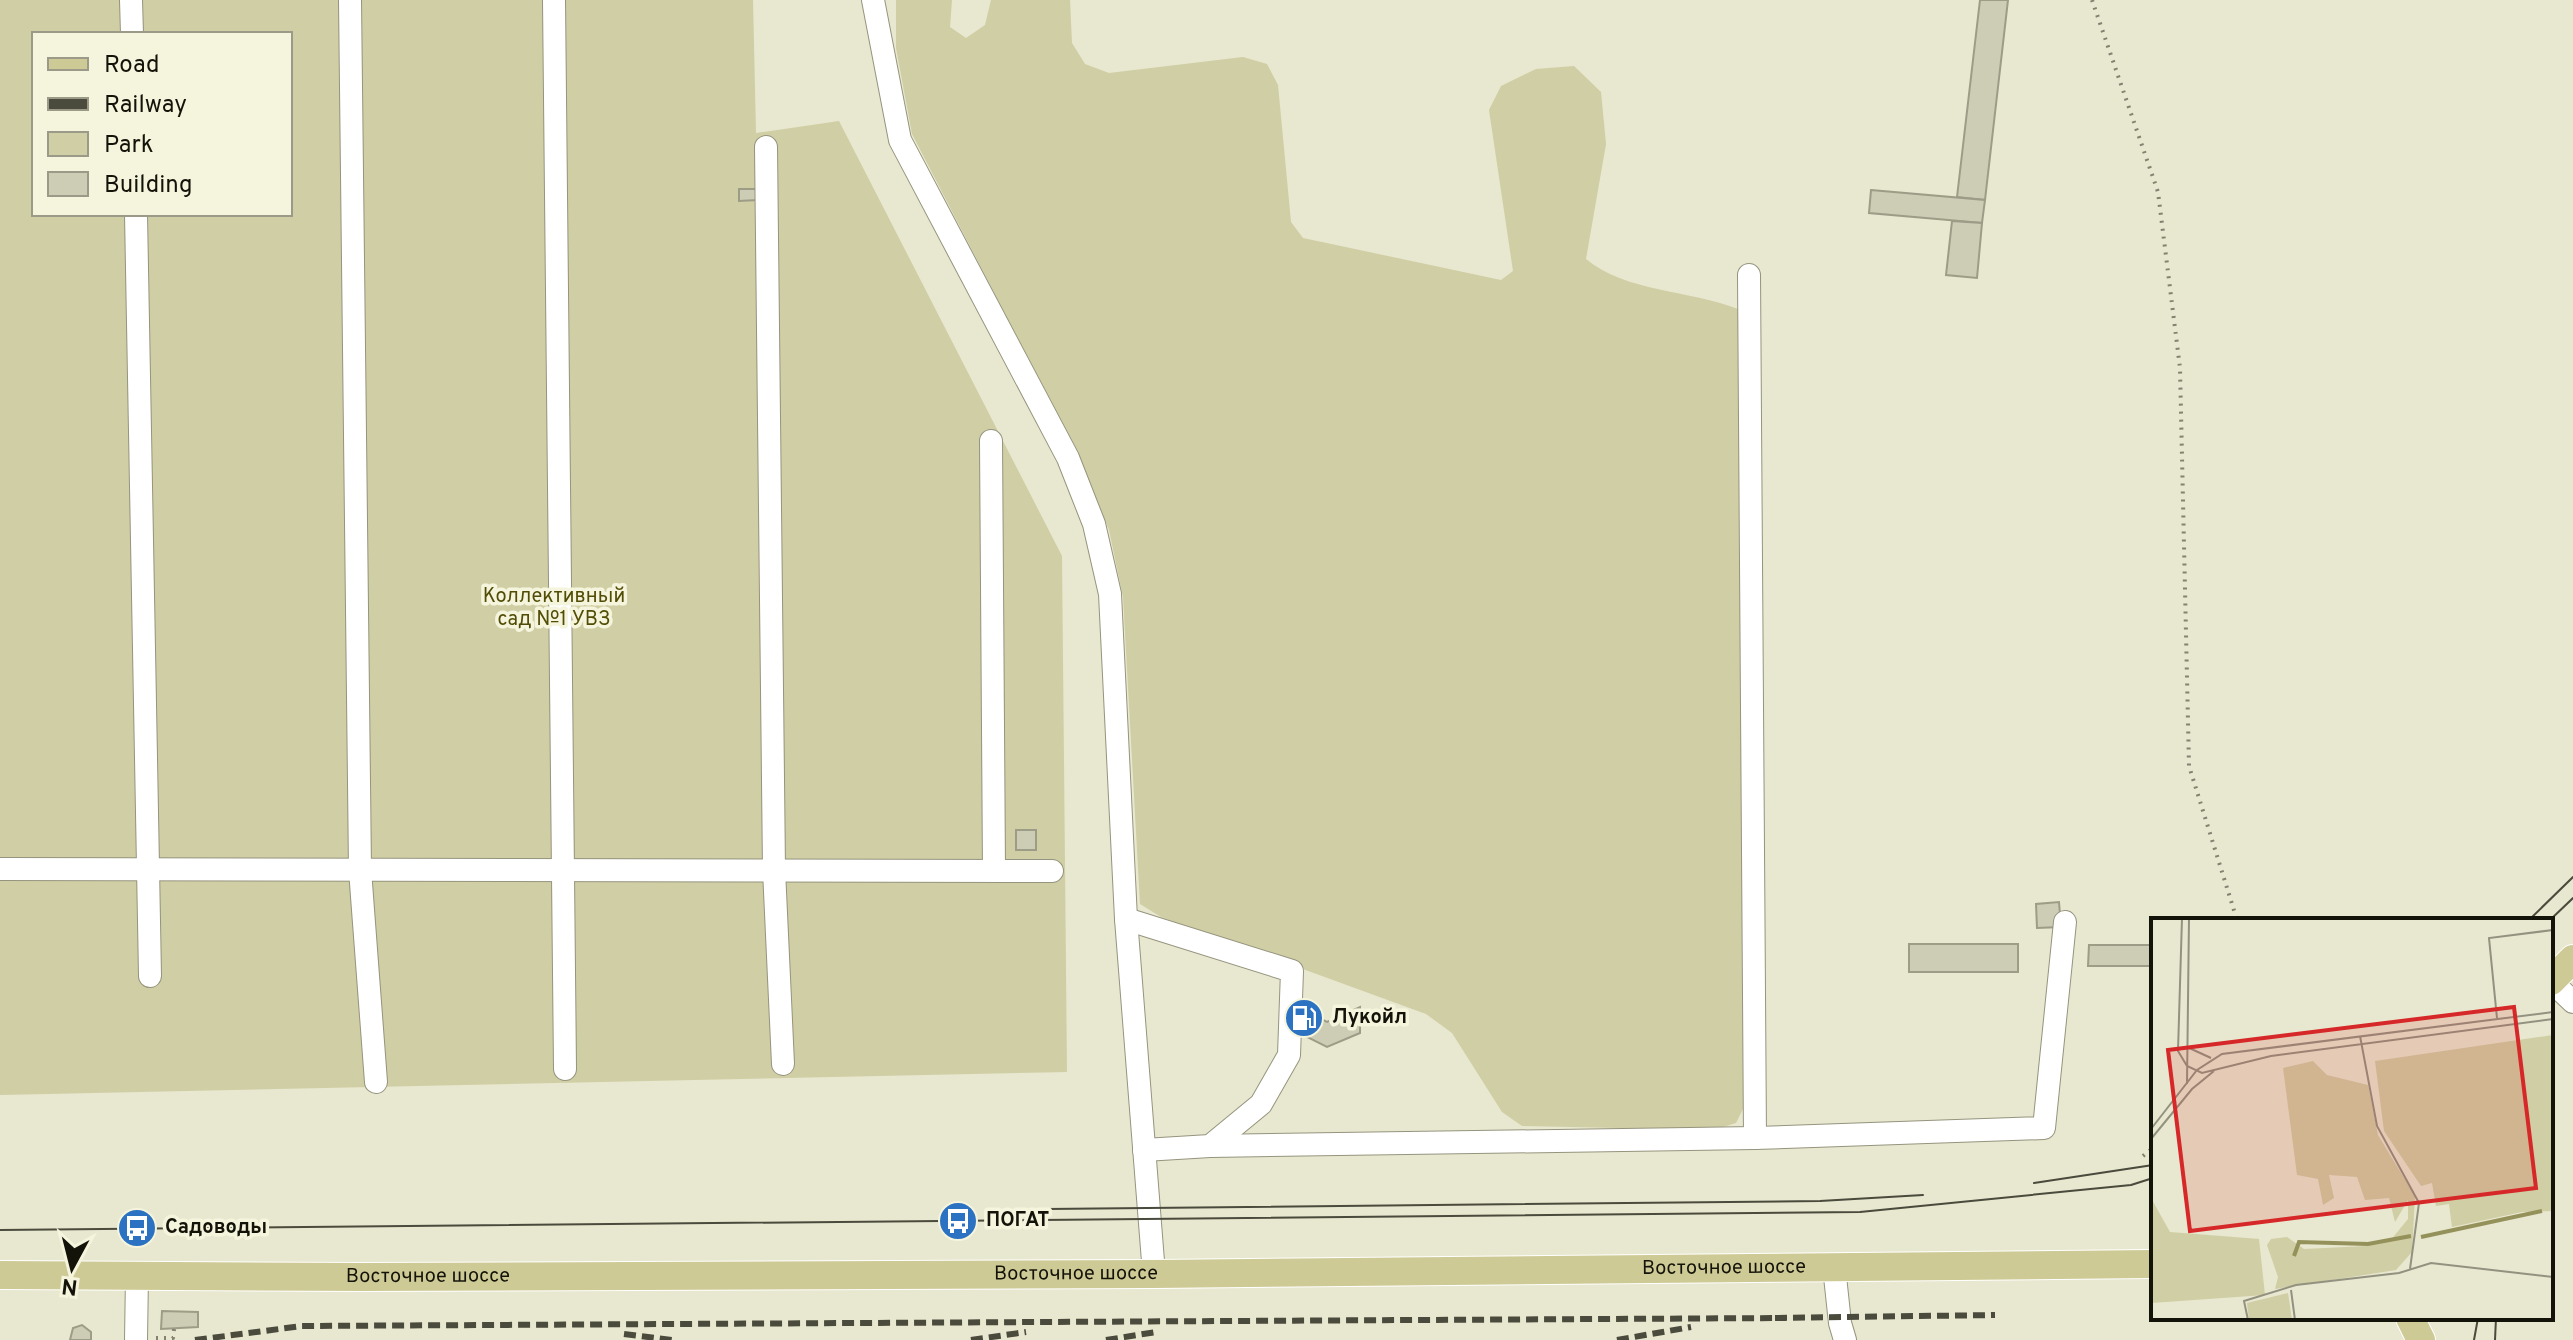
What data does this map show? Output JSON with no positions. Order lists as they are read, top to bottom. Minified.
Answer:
{"streets":{"main road":["Восточное шоссе"]},"parks":["Коллективный сад №1 УВЗ"],"places":{"fuel station":["Лукойл"],"bus stop":["ПОГАТ","Садоводы"]},"legend":["Road","Railway","Park","Building"],"north":"bottom"}
